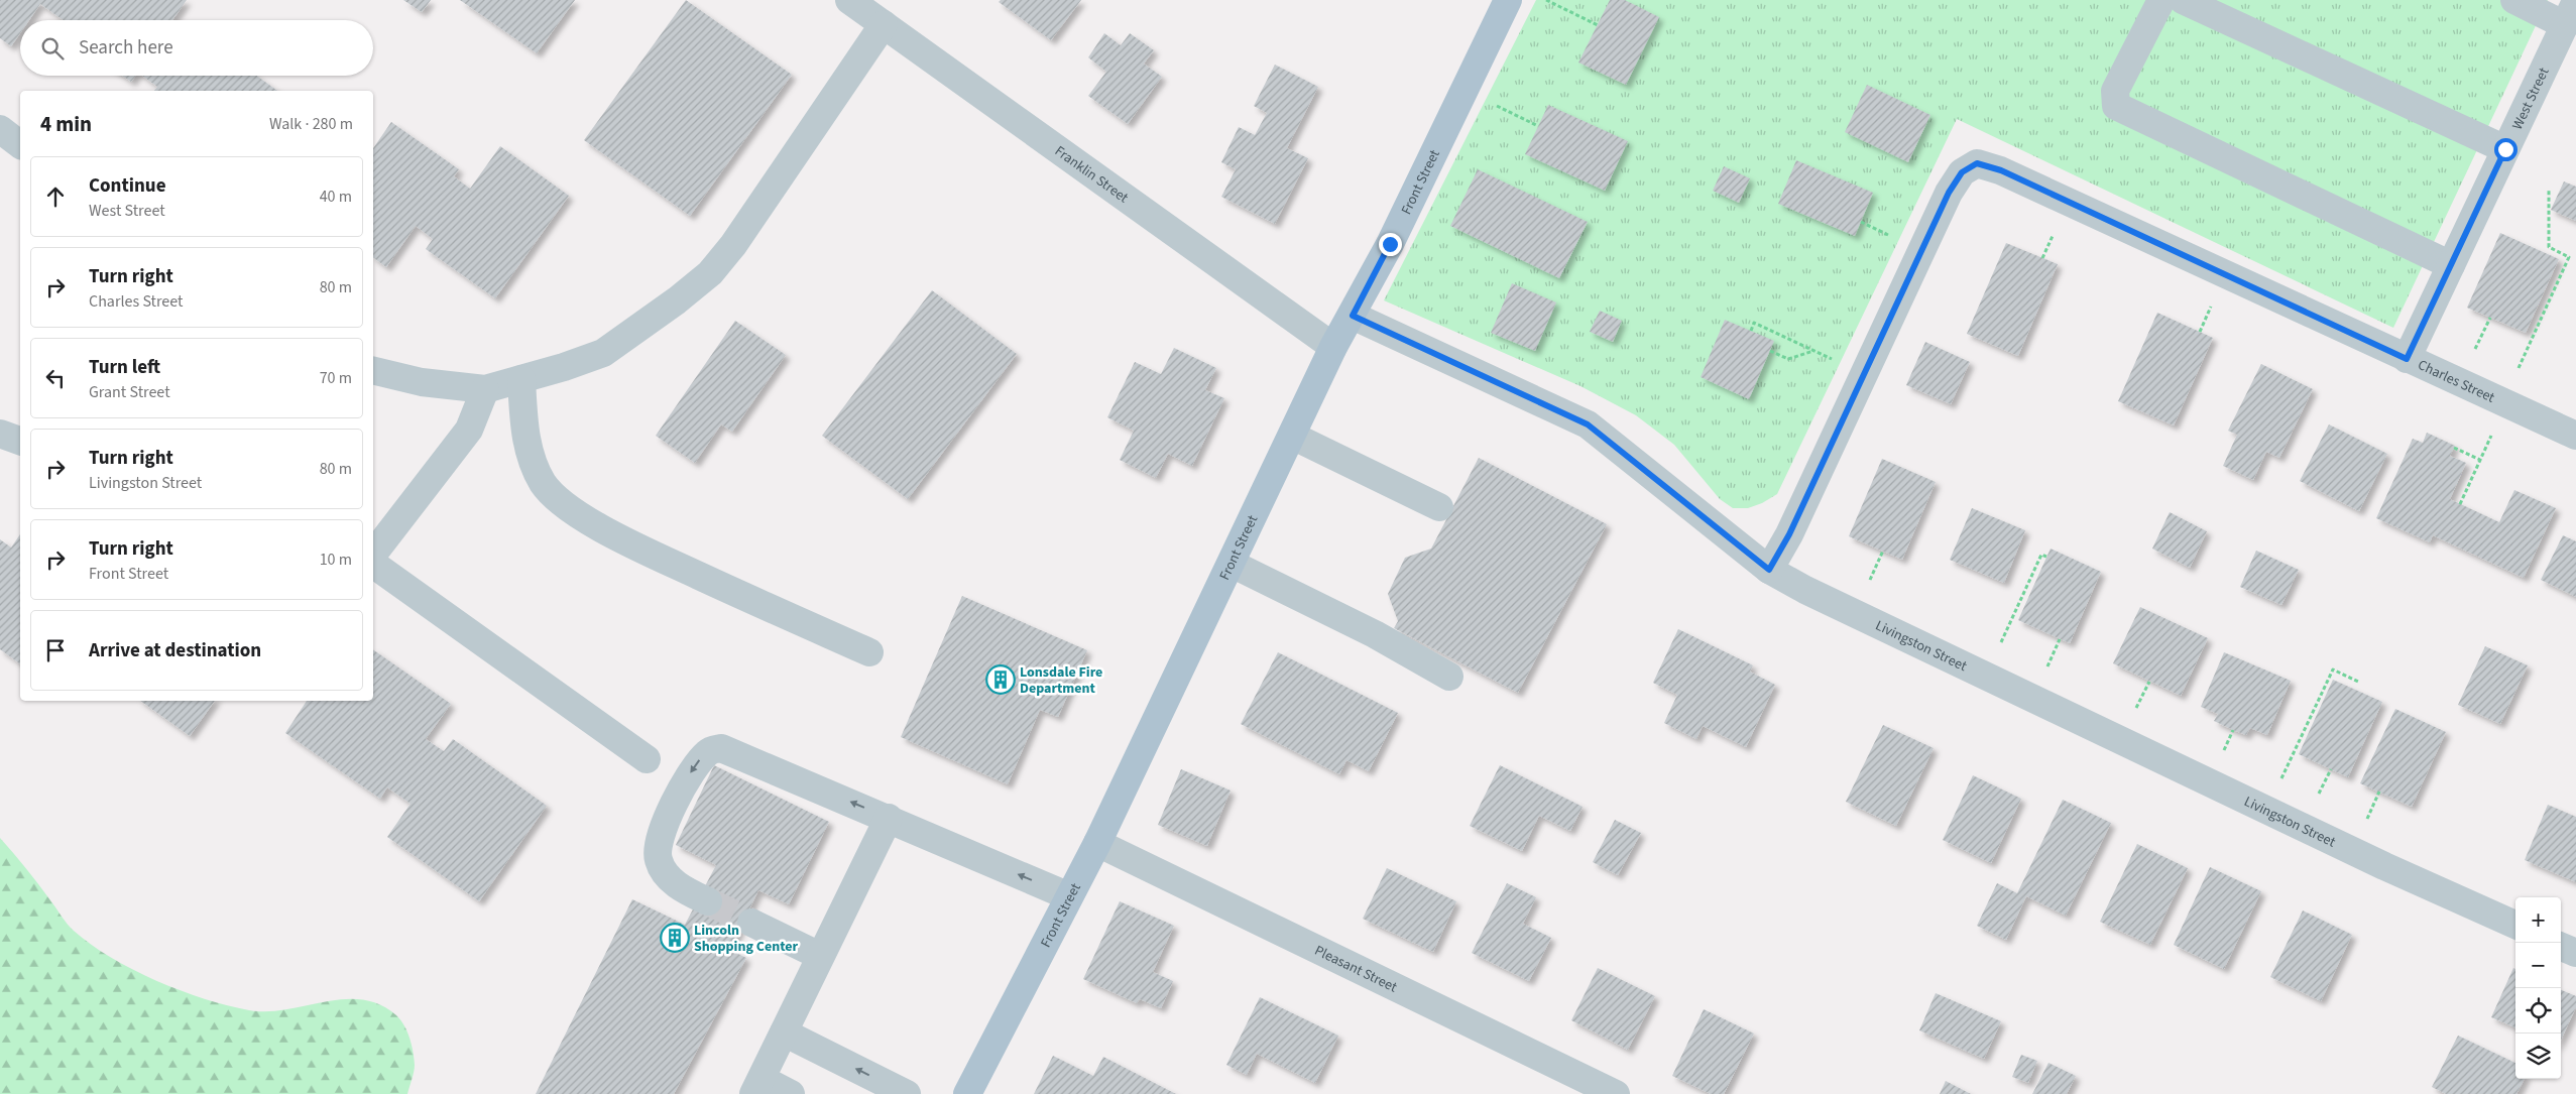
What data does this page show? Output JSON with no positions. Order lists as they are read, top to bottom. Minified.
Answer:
{"streets":{"main road":["Front Street"],"street":["West Street","Franklin Street","Charles Street","Livingston Street","Pleasant Street"]},"crossings":[["West Street","Charles Street"],["Franklin Street","Front Street"],["Front Street","Livingston Street"],["Front Street","Pleasant Street"]],"places":{"building":["Lonsdale Fire Department","Lincoln Shopping Center"]},"page":{"search":"Search here","heading":["4 min","Walk · 280 m"],"list":[["Continue","West Street","40 m"],["Turn right","Charles Street","80 m"],["Turn left","Grant Street","70 m"],["Turn right","Livingston Street","80 m"],["Turn right","Front Street","10 m"],"Arrive at destination"],"map_buttons":["+","−"]}}
